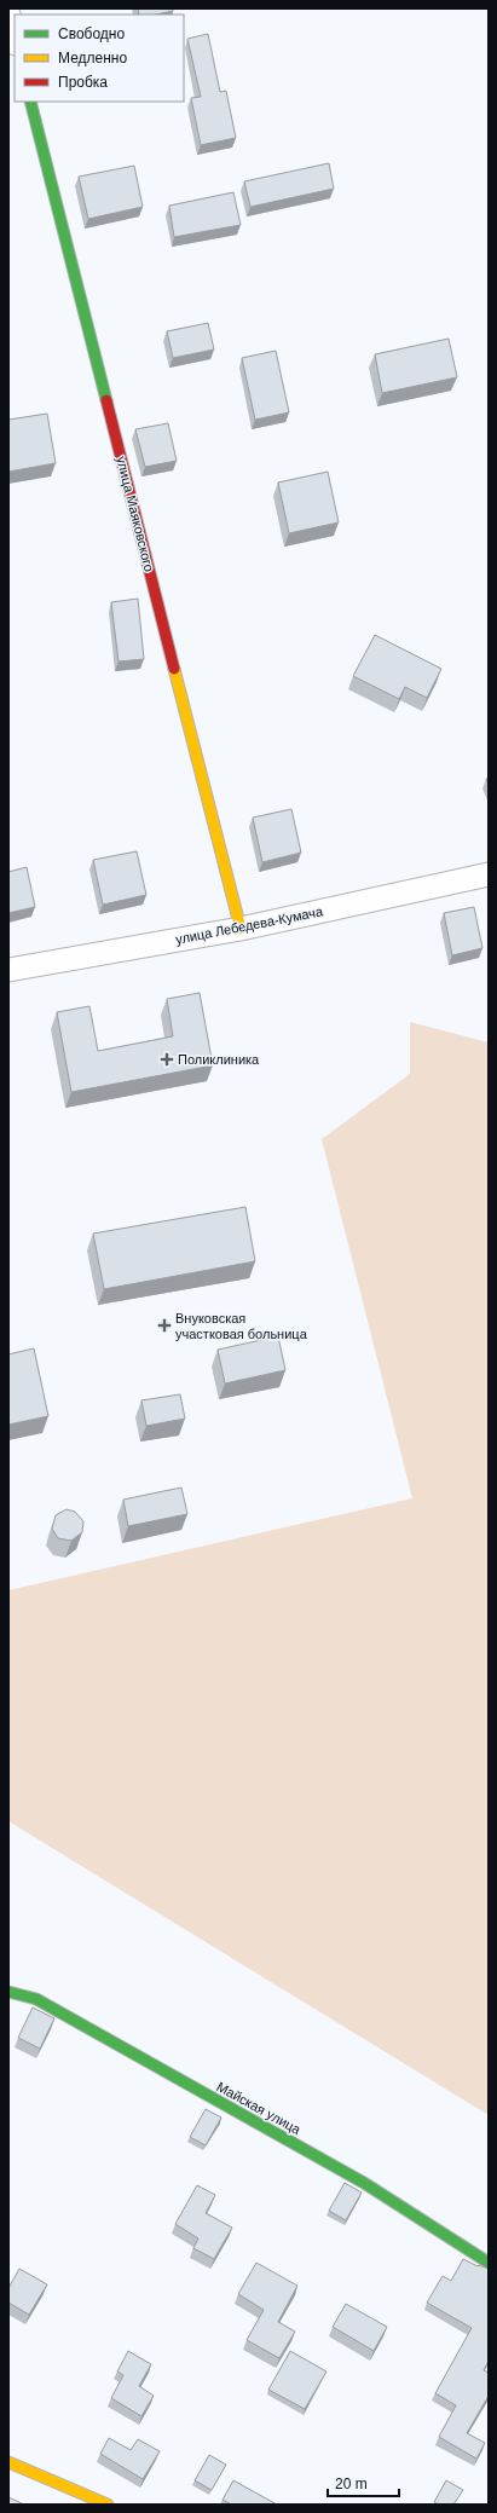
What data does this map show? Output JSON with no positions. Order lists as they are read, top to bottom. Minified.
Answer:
{"streets":{"street":["улица Маяковского","улица Лебедева-Кумача","Майская улица"]},"crossings":[["улица Маяковского","улица Лебедева-Кумача"]],"places":{"health":["Поликлиника","Внуковская участковая больница"]},"legend":["Свободно","Медленно","Пробка"],"scale_bar":"20 m"}
